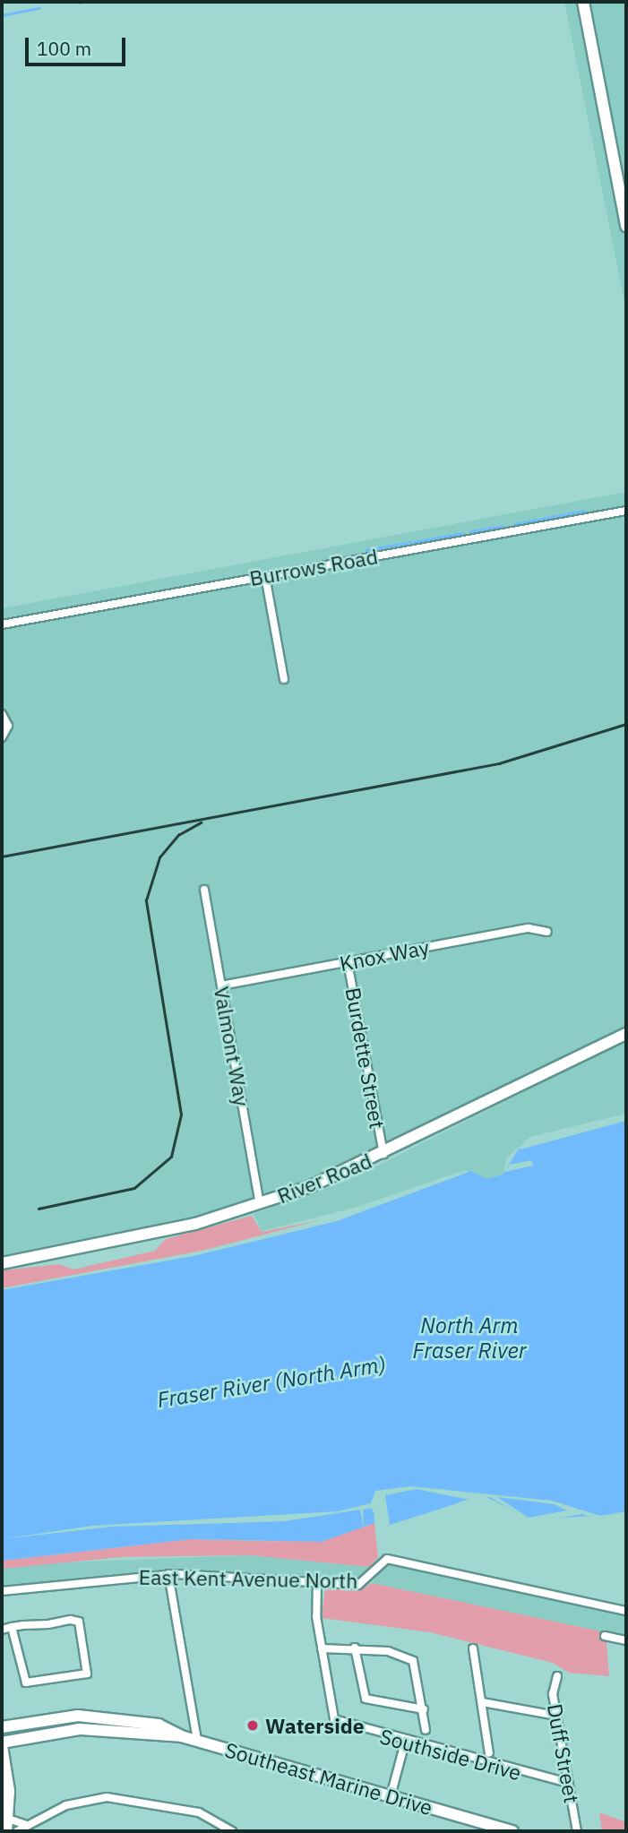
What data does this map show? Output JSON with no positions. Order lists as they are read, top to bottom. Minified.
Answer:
{"streets":{"street":["Burrows Road","Knox Way","Valmont Way","Burdette Street","River Road","East Kent Avenue North","Duff Street","Southside Drive","Southeast Marine Drive"]},"crossings":[["Knox Way","Valmont Way"],["Knox Way","Burdette Street"],["Valmont Way","River Road"],["Burdette Street","River Road"],["Duff Street","Southside Drive"]],"water":["North Arm Fraser River","Fraser River (North Arm)"],"places":["Waterside"],"scale_bar":"100 m"}
